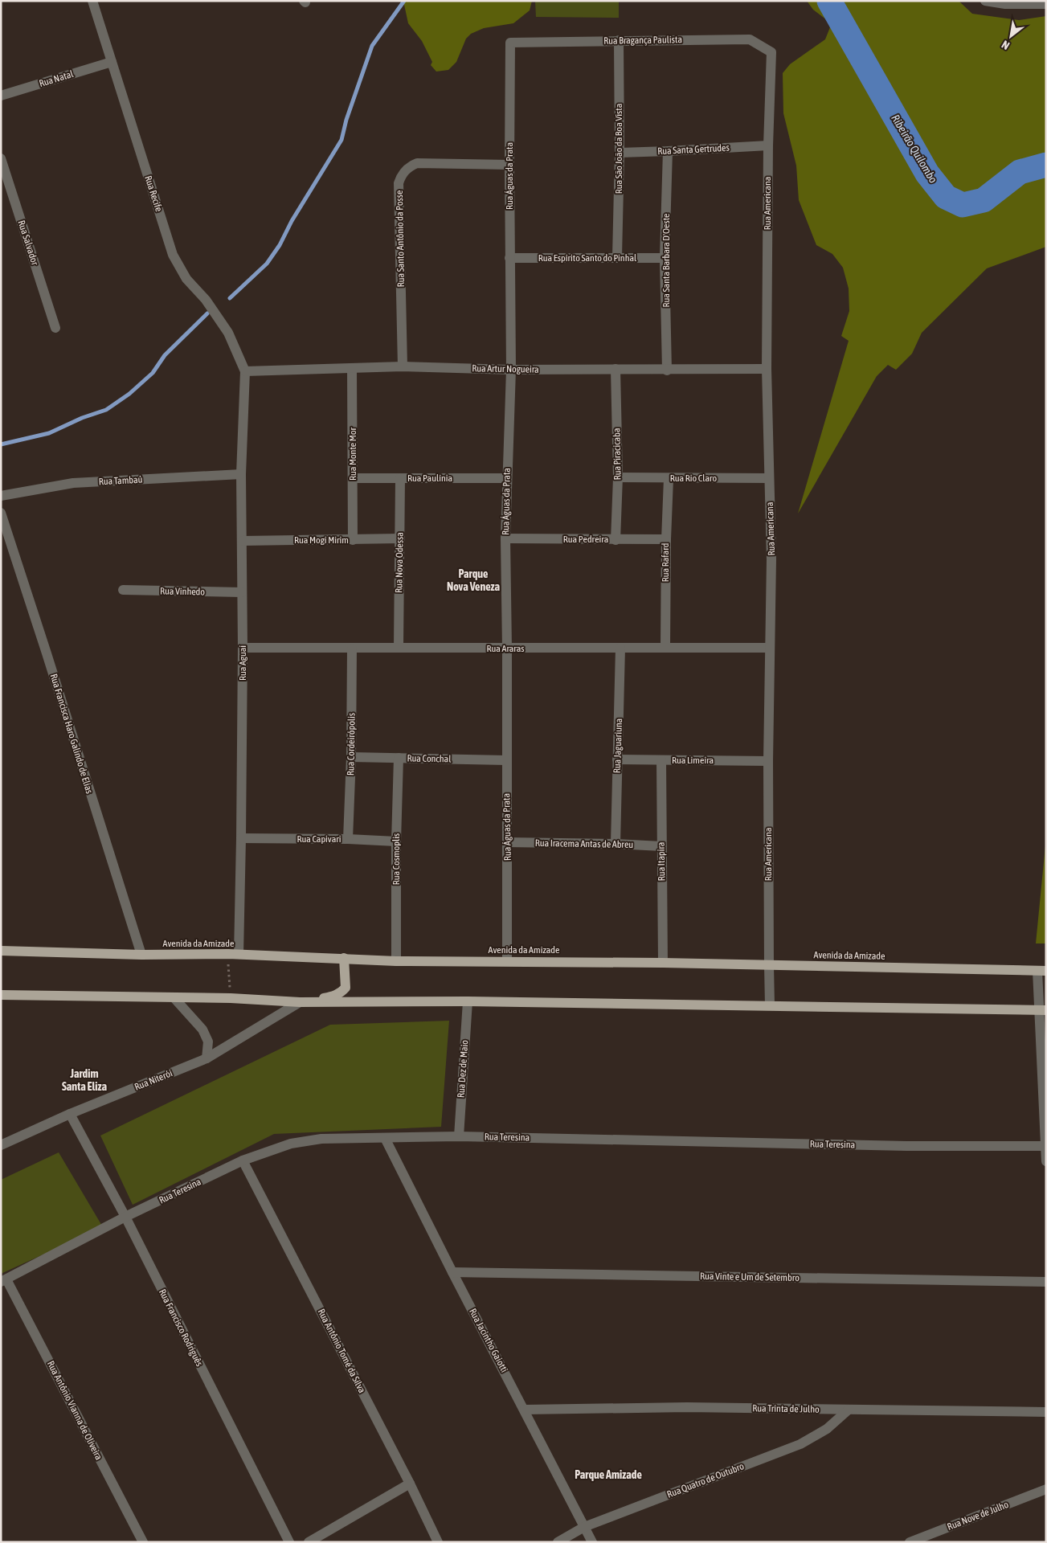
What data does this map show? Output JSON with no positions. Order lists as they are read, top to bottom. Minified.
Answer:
{"streets":{"main road":["Avenida da Amizade"],"street":["Rua Bragança Paulista","Rua Natal","Rua São João da Boa Vista","Rua Santa Gertrudes","Rua Águas da Prata","Rua Recife","Rua Americana","Rua Santo Antônio da Posse","Rua Salvador","Rua Espírito Santo do Pinhal","Rua Santa Barbara D'Oeste","Rua Artur Nogueira","Rua Monte Mor","Rua Piracicaba","Rua Paulínia","Rua Rio Claro","Rua Tambaú","Rua Pedreira","Rua Mogi Mirim","Rua Nova Odessa","Rua Rafard","Rua Vinhedo","Rua Araras","Rua Aguaí","Rua Francisca Haro Galindo de Elias","Rua Cordeirópolis","Rua Jaguariuna","Rua Conchal","Rua Limeira","Rua Capivari","Rua Iracema Antas de Abreu","Rua Cosmoplis","Rua Itapira","Rua Dez de Maio","Rua Niterói","Rua Teresina","Rua Vinte e Um de Setembro","Rua Francisco Rodriguês","Rua Jacintho Gaiotti","Rua Antônio Tomé da Silva","Rua Trinta de Julho","Rua Antônio Vianna de Oliveira","Rua Quatro de Outubro","Rua Nove de Julho"]},"crossings":[["Rua Bragança Paulista","Rua São João da Boa Vista"],["Rua Bragança Paulista","Rua Águas da Prata"],["Rua Bragança Paulista","Rua Americana"],["Rua Natal","Rua Recife"],["Rua São João da Boa Vista","Rua Santa Gertrudes"],["Rua São João da Boa Vista","Rua Espírito Santo do Pinhal"],["Rua Santa Gertrudes","Rua Americana"],["Rua Santa Gertrudes","Rua Santa Barbara D'Oeste"],["Rua Águas da Prata","Rua Santo Antônio da Posse"],["Rua Águas da Prata","Rua Espírito Santo do Pinhal"],["Rua Águas da Prata","Rua Artur Nogueira"],["Rua Águas da Prata","Rua Paulínia"],["Rua Águas da Prata","Rua Pedreira"],["Rua Águas da Prata","Rua Araras"],["Rua Águas da Prata","Rua Conchal"],["Rua Águas da Prata","Rua Iracema Antas de Abreu"],["Rua Águas da Prata","Avenida da Amizade"],["Rua Recife","Rua Artur Nogueira"],["Rua Recife","Rua Aguaí"],["Rua Americana","Rua Artur Nogueira"],["Rua Americana","Rua Rio Claro"],["Rua Americana","Rua Araras"],["Rua Americana","Rua Limeira"],["Rua Americana","Avenida da Amizade"],["Rua Santo Antônio da Posse","Rua Artur Nogueira"],["Rua Espírito Santo do Pinhal","Rua Santa Barbara D'Oeste"],["Rua Santa Barbara D'Oeste","Rua Artur Nogueira"],["Rua Artur Nogueira","Rua Monte Mor"],["Rua Artur Nogueira","Rua Piracicaba"],["Rua Artur Nogueira","Rua Aguaí"],["Rua Monte Mor","Rua Paulínia"],["Rua Monte Mor","Rua Mogi Mirim"],["Rua Piracicaba","Rua Rio Claro"],["Rua Piracicaba","Rua Pedreira"],["Rua Paulínia","Rua Nova Odessa"],["Rua Rio Claro","Rua Rafard"],["Rua Tambaú","Rua Aguaí"],["Rua Pedreira","Rua Rafard"],["Rua Mogi Mirim","Rua Nova Odessa"],["Rua Mogi Mirim","Rua Aguaí"],["Rua Nova Odessa","Rua Araras"],["Rua Rafard","Rua Araras"],["Rua Vinhedo","Rua Aguaí"],["Rua Araras","Rua Aguaí"],["Rua Araras","Rua Cordeirópolis"],["Rua Araras","Rua Jaguariuna"],["Rua Aguaí","Rua Capivari"],["Rua Aguaí","Avenida da Amizade"],["Rua Francisca Haro Galindo de Elias","Avenida da Amizade"],["Rua Cordeirópolis","Rua Conchal"],["Rua Cordeirópolis","Rua Capivari"],["Rua Jaguariuna","Rua Limeira"],["Rua Jaguariuna","Rua Iracema Antas de Abreu"],["Rua Conchal","Rua Cosmoplis"],["Rua Limeira","Rua Itapira"],["Rua Capivari","Rua Cosmoplis"],["Rua Iracema Antas de Abreu","Rua Itapira"],["Rua Cosmoplis","Avenida da Amizade"],["Rua Itapira","Avenida da Amizade"],["Rua Dez de Maio","Rua Teresina"],["Rua Niterói","Rua Francisco Rodriguês"],["Rua Teresina","Rua Francisco Rodriguês"],["Rua Teresina","Rua Jacintho Gaiotti"],["Rua Teresina","Rua Antônio Tomé da Silva"],["Rua Teresina","Rua Antônio Vianna de Oliveira"],["Rua Vinte e Um de Setembro","Rua Jacintho Gaiotti"],["Rua Jacintho Gaiotti","Rua Trinta de Julho"],["Rua Jacintho Gaiotti","Rua Quatro de Outubro"],["Rua Trinta de Julho","Rua Quatro de Outubro"]],"districts":["Parque Nova Veneza","Jardim Santa Eliza","Parque Amizade"],"water":["Ribeirão Quilombo"],"north":"bottom left"}
